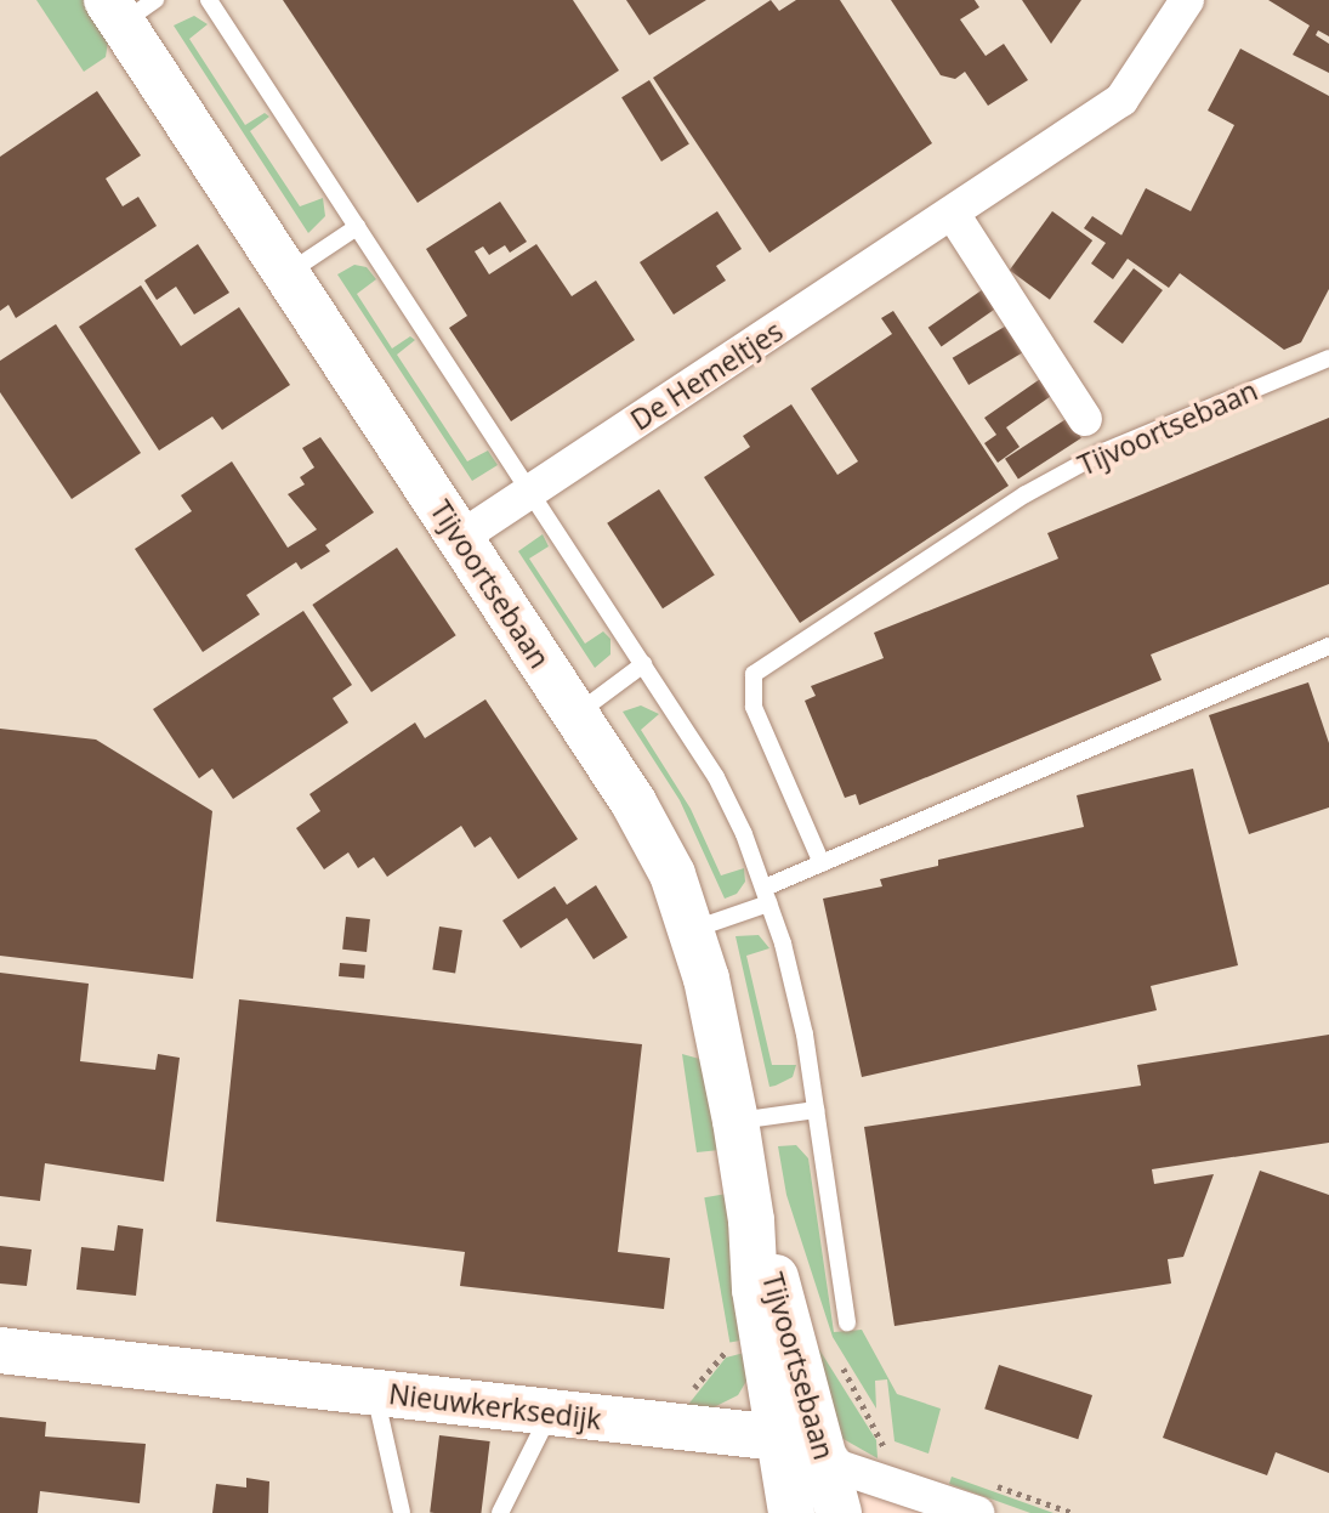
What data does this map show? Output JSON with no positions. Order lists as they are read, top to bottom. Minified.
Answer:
{"streets":{"street":["De Hemeltjes","Tijvoortsebaan","Nieuwkerksedijk"]},"crossings":[["De Hemeltjes","Tijvoortsebaan"],["Tijvoortsebaan","Nieuwkerksedijk"]]}
